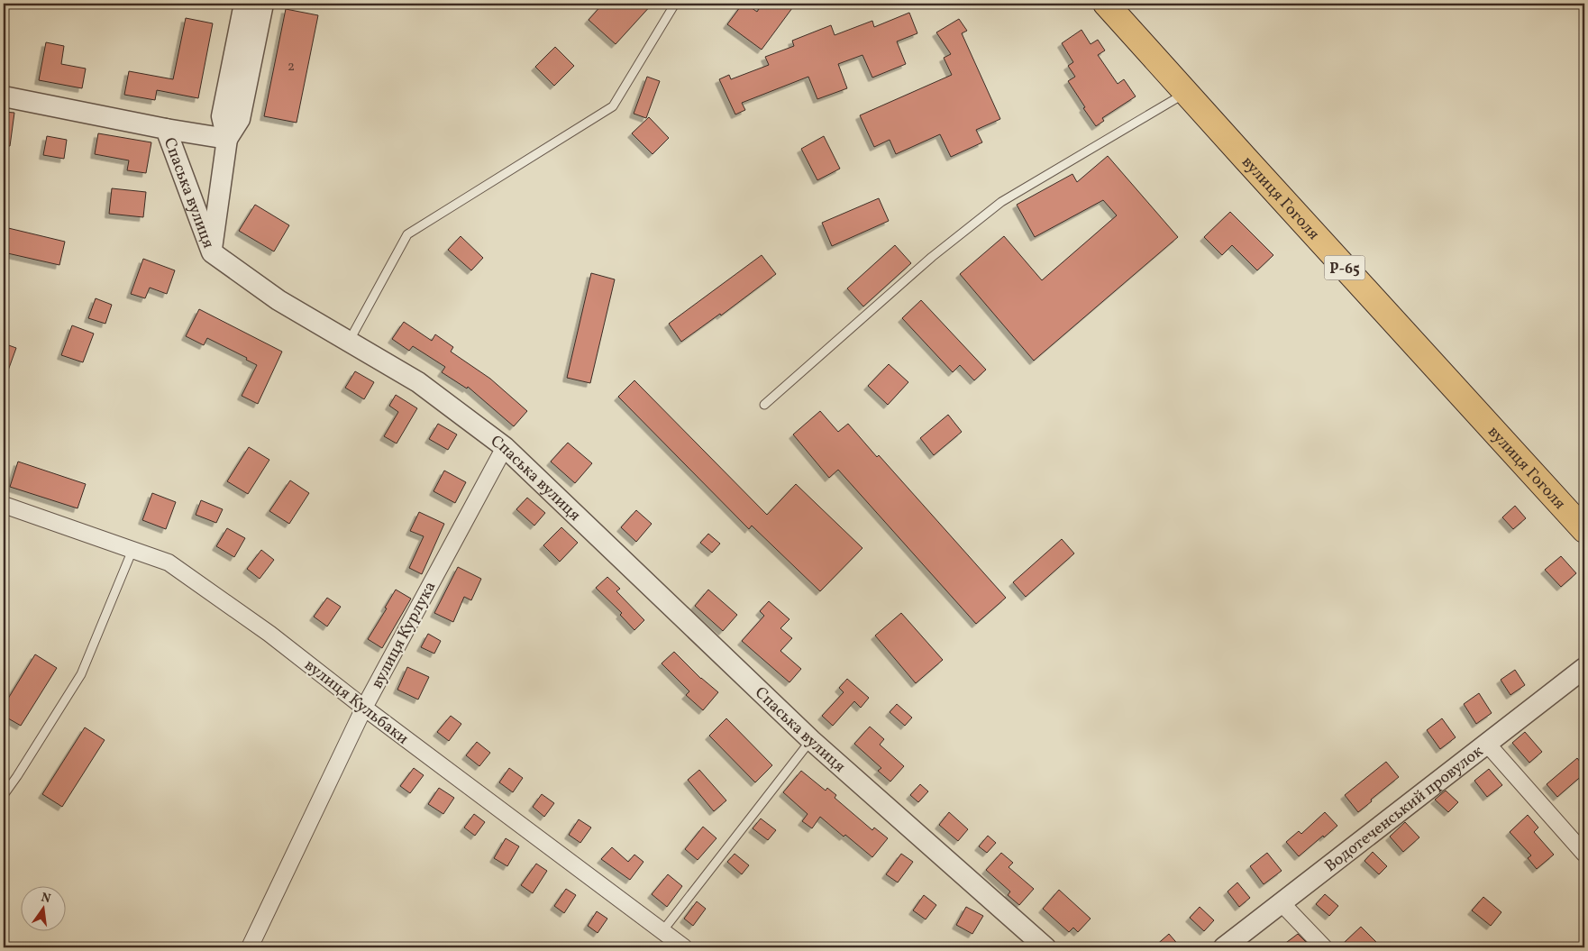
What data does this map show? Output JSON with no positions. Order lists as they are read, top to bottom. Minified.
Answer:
{"streets":{"main road":["вулиця Гоголя","Р-65"],"street":["Спаська вулиця","вулиця Курлука","вулиця Кульбаки","Водотеченський провулок"]},"crossings":[["Спаська вулиця","вулиця Курлука"],["вулиця Курлука","вулиця Кульбаки"]],"house_numbers":["2"],"north":"top"}
